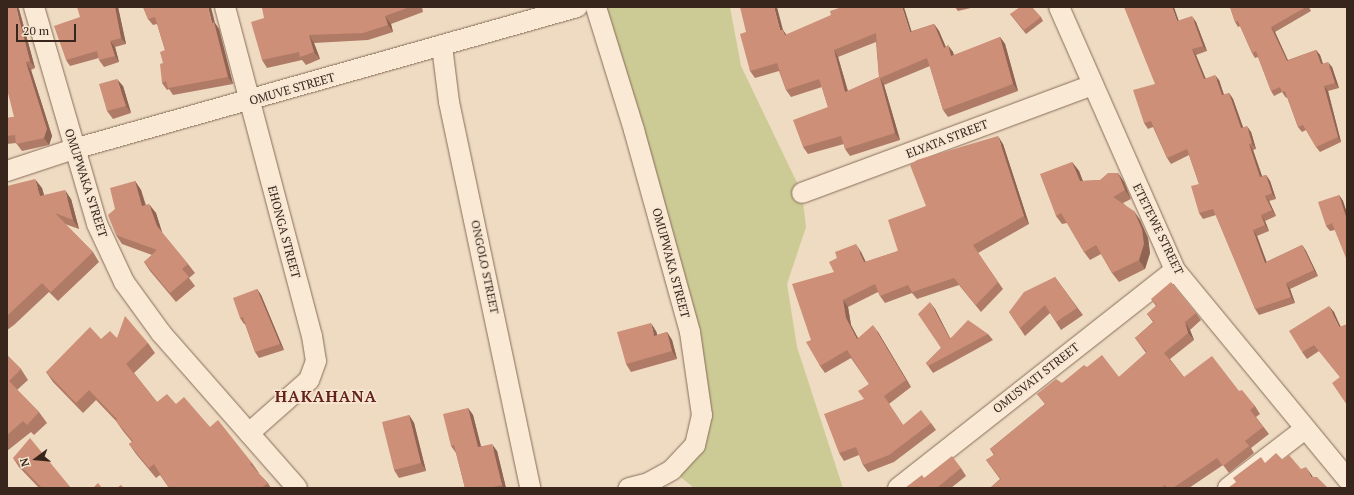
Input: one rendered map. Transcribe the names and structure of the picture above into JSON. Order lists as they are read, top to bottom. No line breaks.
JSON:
{"streets":{"street":["OMUVE STREET","ELYATA STREET","OMUPWAKA STREET","ETETEWE STREET","EHONGA STREET","ONGOLO STREET","OMUSVATI STREET"]},"crossings":[["OMUVE STREET","OMUPWAKA STREET"],["OMUVE STREET","EHONGA STREET"],["OMUVE STREET","ONGOLO STREET"],["ELYATA STREET","ETETEWE STREET"],["OMUPWAKA STREET","EHONGA STREET"],["ETETEWE STREET","OMUSVATI STREET"]],"districts":["HAKAHANA"],"scale_bar":"20 m","north":"left"}
